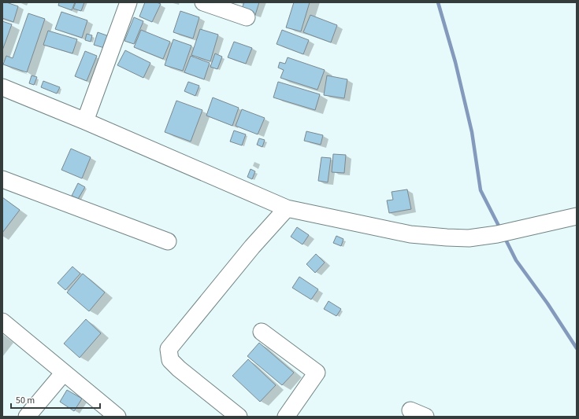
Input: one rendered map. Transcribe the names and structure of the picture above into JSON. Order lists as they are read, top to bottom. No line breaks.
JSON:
{"scale_bar":"50 m"}
